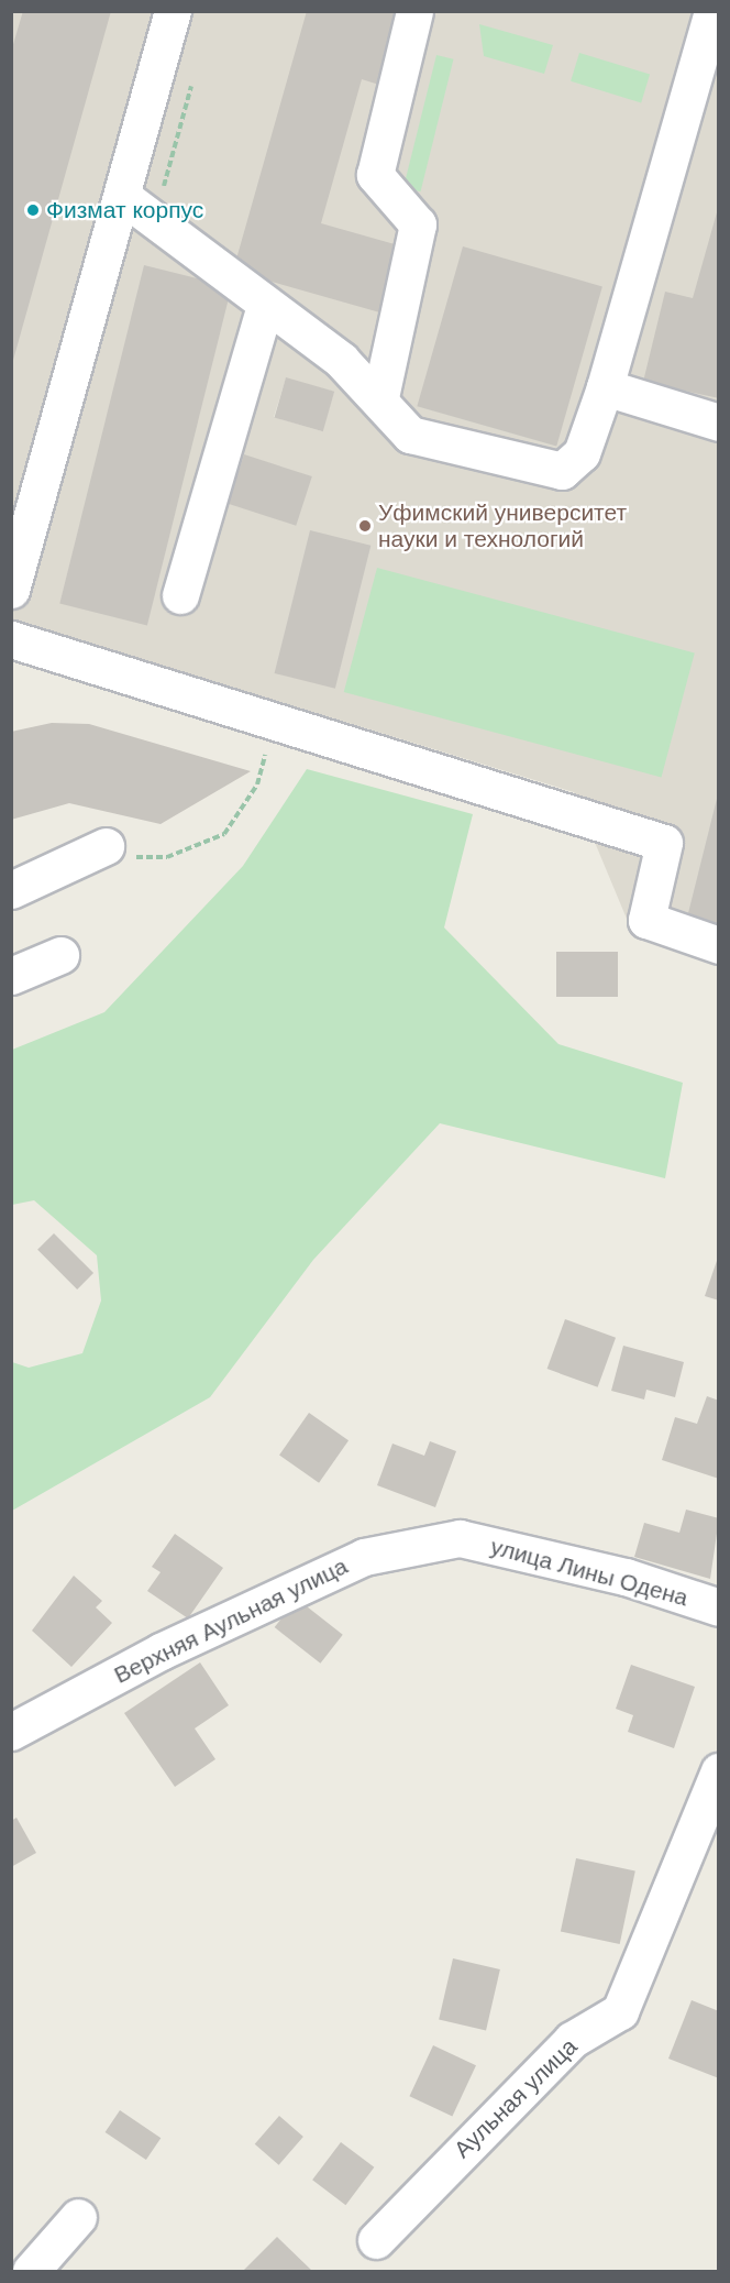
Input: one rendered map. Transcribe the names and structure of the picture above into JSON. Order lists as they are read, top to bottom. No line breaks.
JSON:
{"streets":{"street":["улица Лины Одена","Верхняя Аульная улица","Аульная улица"]},"crossings":[["улица Лины Одена","Верхняя Аульная улица"]],"places":["Физмат корпус","Уфимский университет науки и технологий"]}
